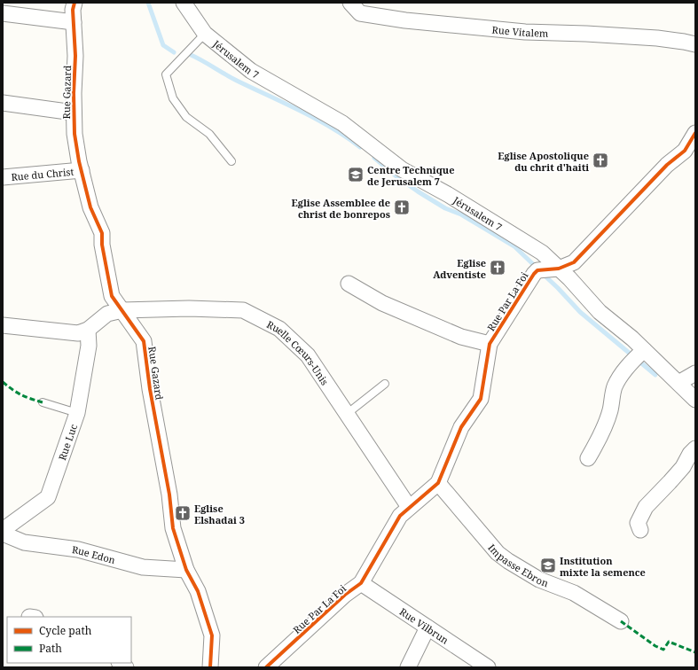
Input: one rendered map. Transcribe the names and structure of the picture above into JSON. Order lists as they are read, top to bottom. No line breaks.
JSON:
{"streets":{"street":["Rue Vitalem","Jérusalem 7","Rue Gazard","Rue du Christ","Rue Par La Foi","Ruelle Cœurs-Unis","Rue Luc","Rue Edon","Impasse Ebron","Rue Vilbrun"]},"crossings":[["Jérusalem 7","Rue Par La Foi"],["Rue Gazard","Rue du Christ"],["Rue Gazard","Ruelle Cœurs-Unis"],["Rue Gazard","Rue Edon"],["Rue Par La Foi","Ruelle Cœurs-Unis"],["Rue Par La Foi","Impasse Ebron"],["Rue Par La Foi","Rue Vilbrun"],["Ruelle Cœurs-Unis","Rue Luc"]],"places":{"church":["Eglise Apostolique du chrit d'haiti","Eglise Assemblee de christ de bonrepos","Eglise Adventiste","Eglise Elshadai 3"],"school or university":["Centre Technique de Jerusalem 7","Institution mixte la semence"]},"legend":["Cycle path","Path"]}
